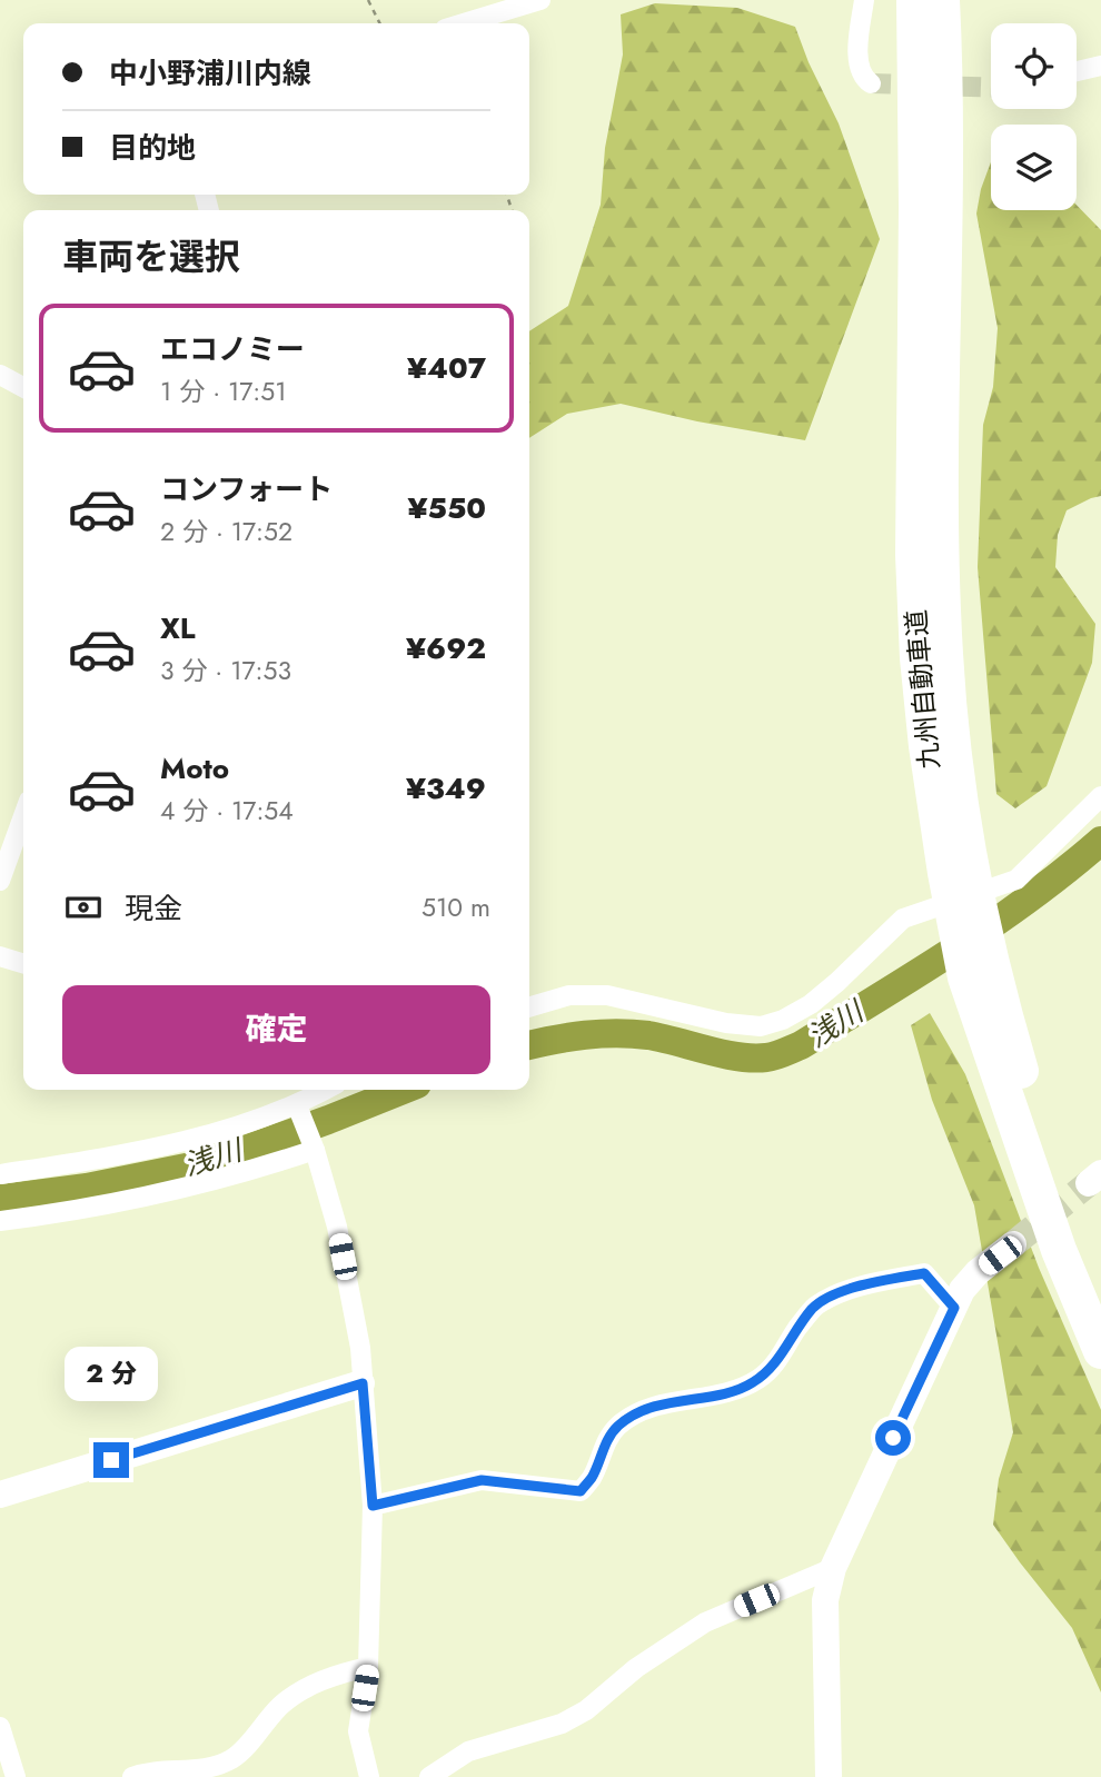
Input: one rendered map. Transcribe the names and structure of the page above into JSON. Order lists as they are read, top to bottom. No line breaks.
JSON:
{"streets":{"highway":["九州自動車道"]},"water":["浅川"],"page":{"banner":["中小野浦川内線","目的地"],"heading":"車両を選択","list":[{"name":"エコノミー","note":"1 分 · 17:51","value":"¥407"},{"name":"コンフォート","note":"2 分 · 17:52","value":"¥550"},{"name":"XL","note":"3 分 · 17:53","value":"¥692"},{"name":"Moto","note":"4 分 · 17:54","value":"¥349"}],"pay":["現金","510 m"],"buttons":"確定","bubble":"2 分"}}
